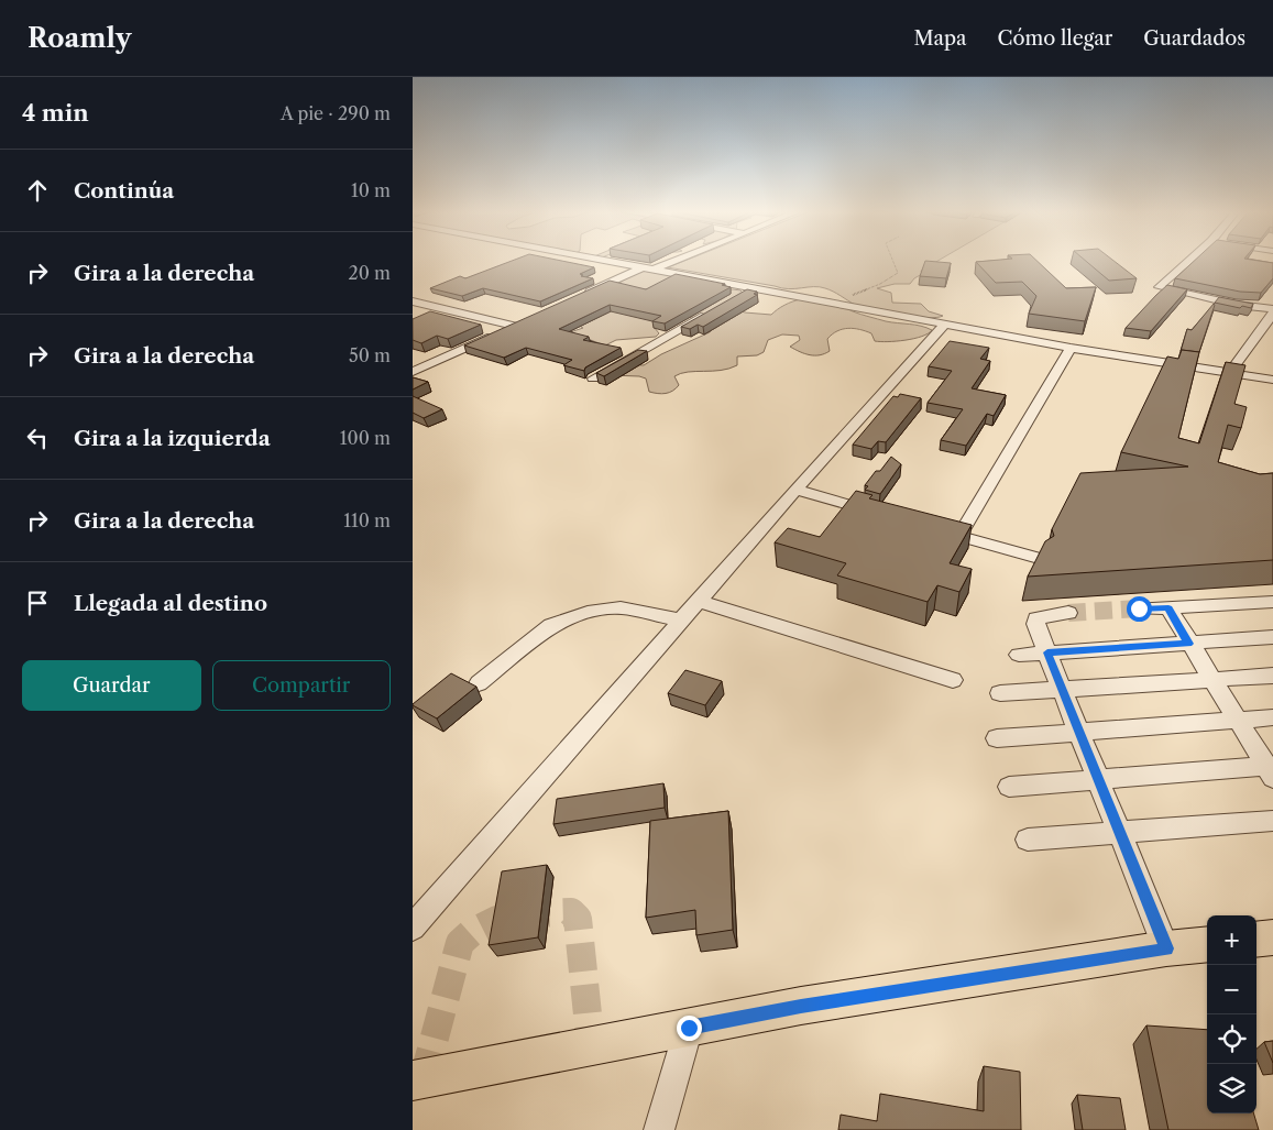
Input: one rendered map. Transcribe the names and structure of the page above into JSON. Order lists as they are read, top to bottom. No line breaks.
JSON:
{"page":{"header":"Roamly","nav":["Mapa","Cómo llegar","Guardados"],"heading":["4 min","A pie · 290 m"],"list":[["Continúa","10 m"],["Gira a la derecha","20 m"],["Gira a la derecha","50 m"],["Gira a la izquierda","100 m"],["Gira a la derecha","110 m"],"Llegada al destino"],"buttons":["Guardar","Compartir"],"map_buttons":["+","−"]}}
